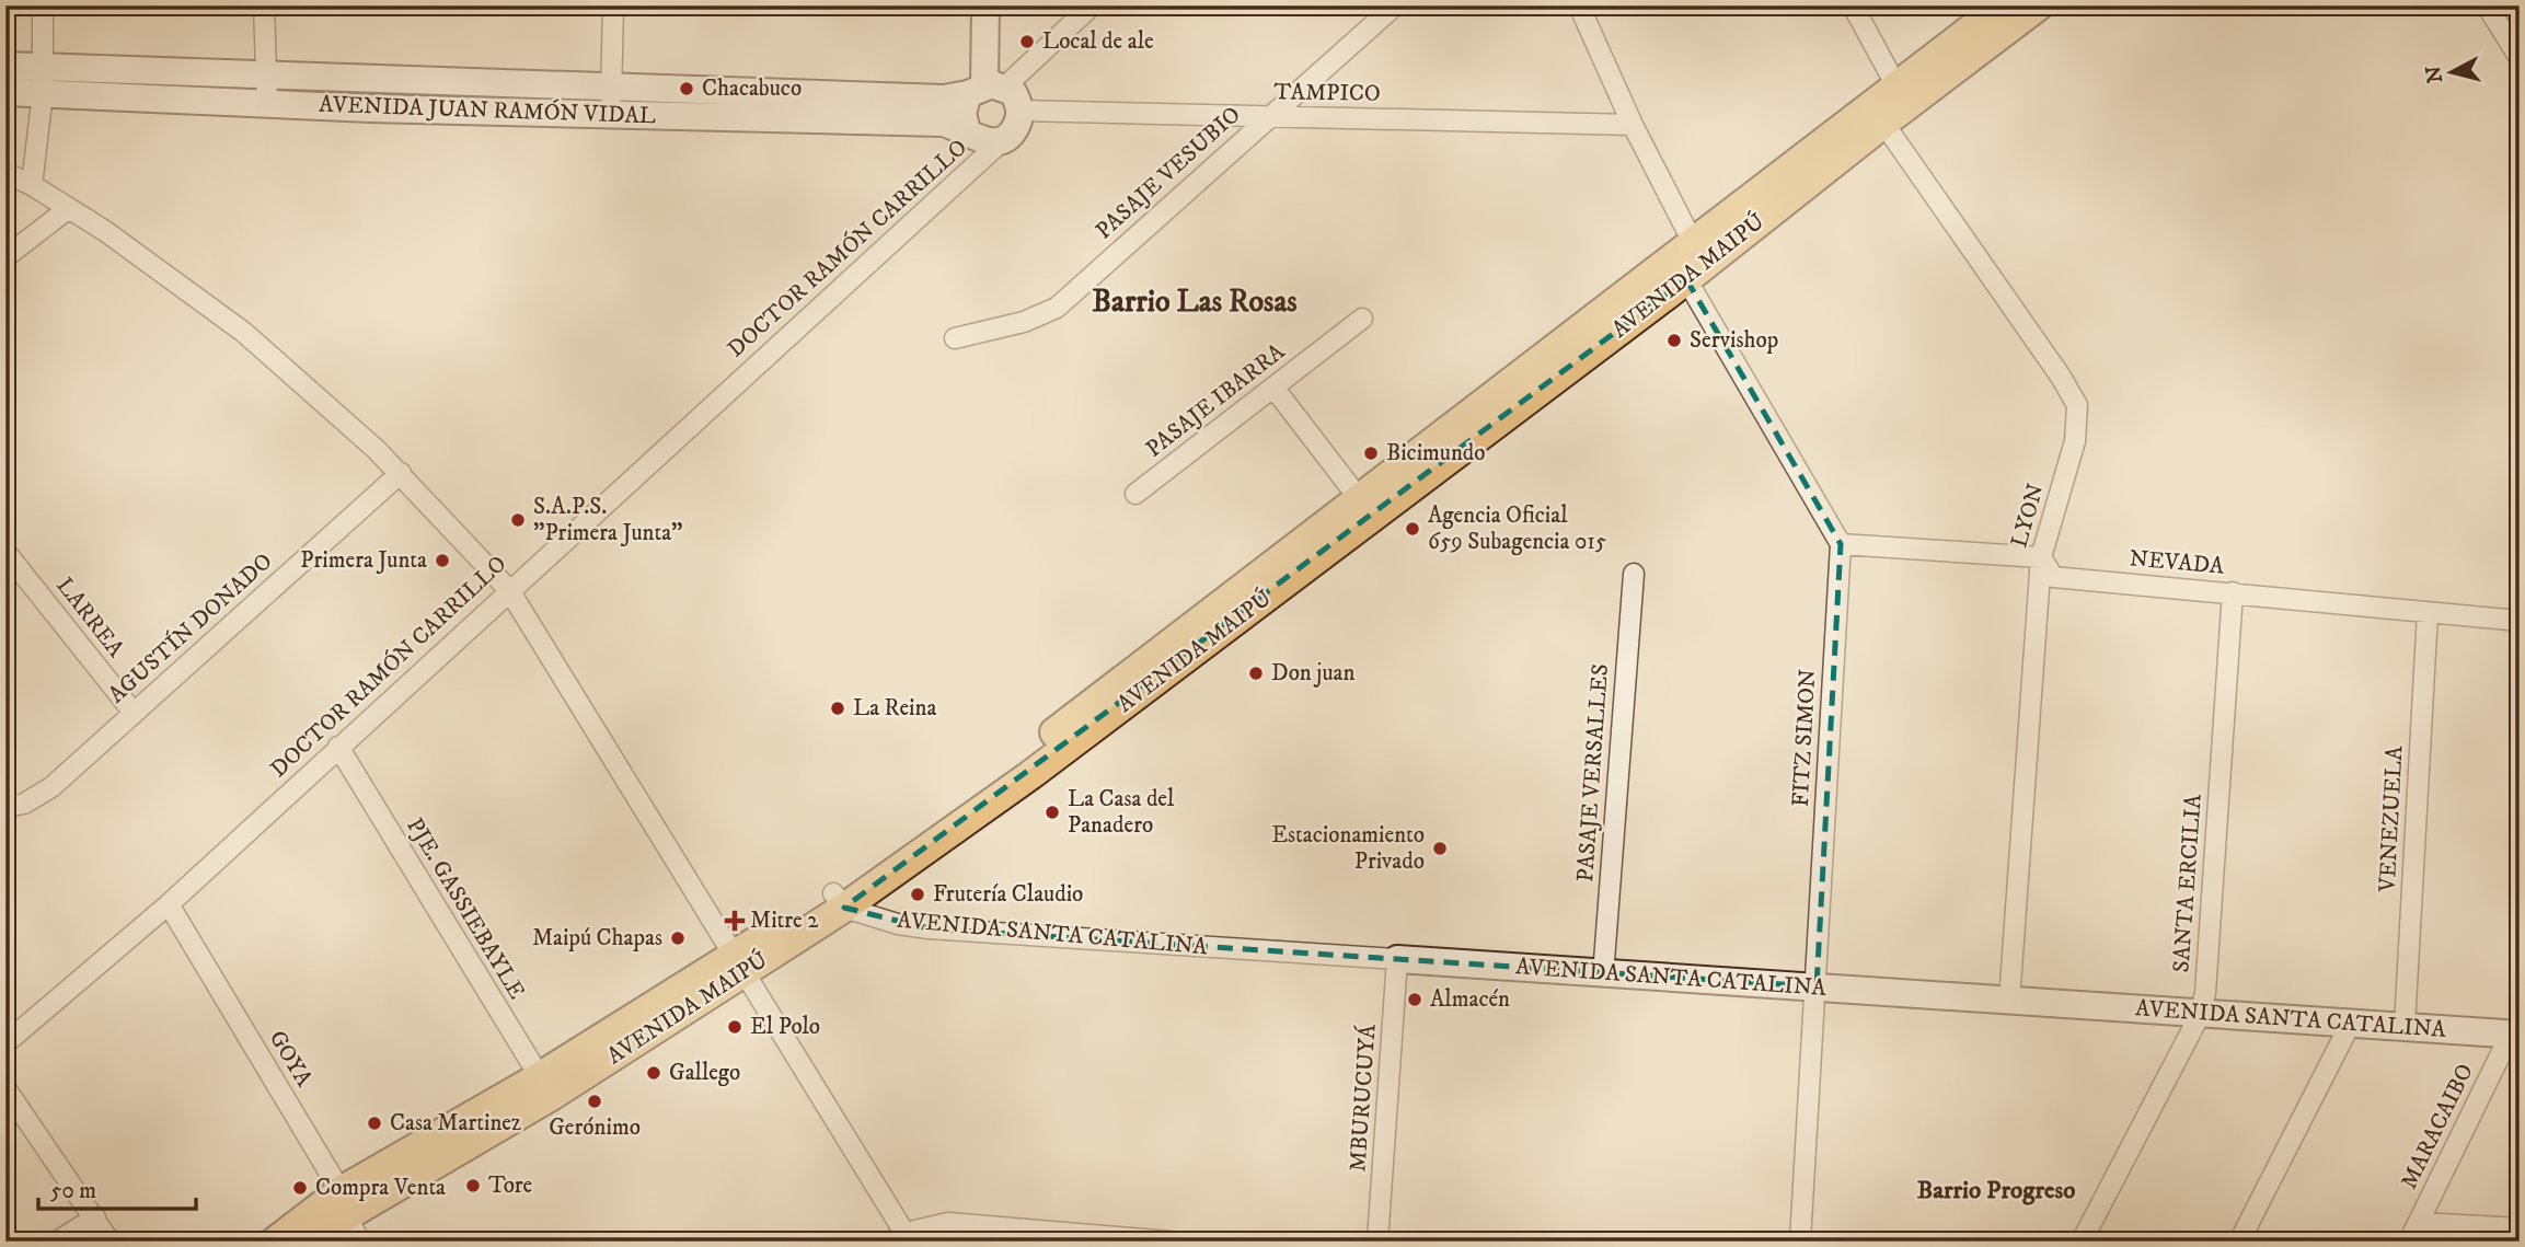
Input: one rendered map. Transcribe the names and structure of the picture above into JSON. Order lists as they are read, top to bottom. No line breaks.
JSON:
{"streets":{"main road":["AVENIDA JUAN RAMÓN VIDAL","AVENIDA MAIPÚ","AVENIDA SANTA CATALINA"],"street":["TAMPICO","PASAJE VESUBIO","DOCTOR RAMÓN CARRILLO","PASAJE IBARRA","LYON","NEVADA","LARREA","AGUSTÍN DONADO","FITZ SIMON","PASAJE VERSALLES","VENEZUELA","SANTA ERCILIA","PJE. GASSIEBAYLE","GOYA","MBURUCUYÁ","MARACAIBO"]},"crossings":[["TAMPICO","AVENIDA JUAN RAMÓN VIDAL"],["TAMPICO","PASAJE VESUBIO"],["TAMPICO","DOCTOR RAMÓN CARRILLO"],["AVENIDA JUAN RAMÓN VIDAL","DOCTOR RAMÓN CARRILLO"],["DOCTOR RAMÓN CARRILLO","PJE. GASSIEBAYLE"],["DOCTOR RAMÓN CARRILLO","GOYA"],["AVENIDA MAIPÚ","LYON"],["AVENIDA MAIPÚ","PJE. GASSIEBAYLE"],["AVENIDA MAIPÚ","AVENIDA SANTA CATALINA"],["AVENIDA MAIPÚ","GOYA"],["LYON","NEVADA"],["LYON","AVENIDA SANTA CATALINA"],["NEVADA","VENEZUELA"],["NEVADA","SANTA ERCILIA"],["LARREA","AGUSTÍN DONADO"],["FITZ SIMON","AVENIDA SANTA CATALINA"],["PASAJE VERSALLES","AVENIDA SANTA CATALINA"],["VENEZUELA","AVENIDA SANTA CATALINA"],["SANTA ERCILIA","AVENIDA SANTA CATALINA"],["AVENIDA SANTA CATALINA","MBURUCUYÁ"],["AVENIDA SANTA CATALINA","MARACAIBO"]],"districts":["Barrio Las Rosas","Barrio Progreso"],"places":{"other":["Local de ale","Chacabuco","Servishop","Bicimundo","S.A.P.S. \"Primera Junta\"","Agencia Oficial 659 Subagencia 015","Primera Junta","Don juan","La Reina","La Casa del Panadero","Estacionamiento Privado","Frutería Claudio","Maipú Chapas","Almacén","El Polo","Gallego","Gerónimo","Casa Martinez","Tore","Compra Venta"],"health":["Mitre 2"]},"scale_bar":"50 m","north":"left"}
